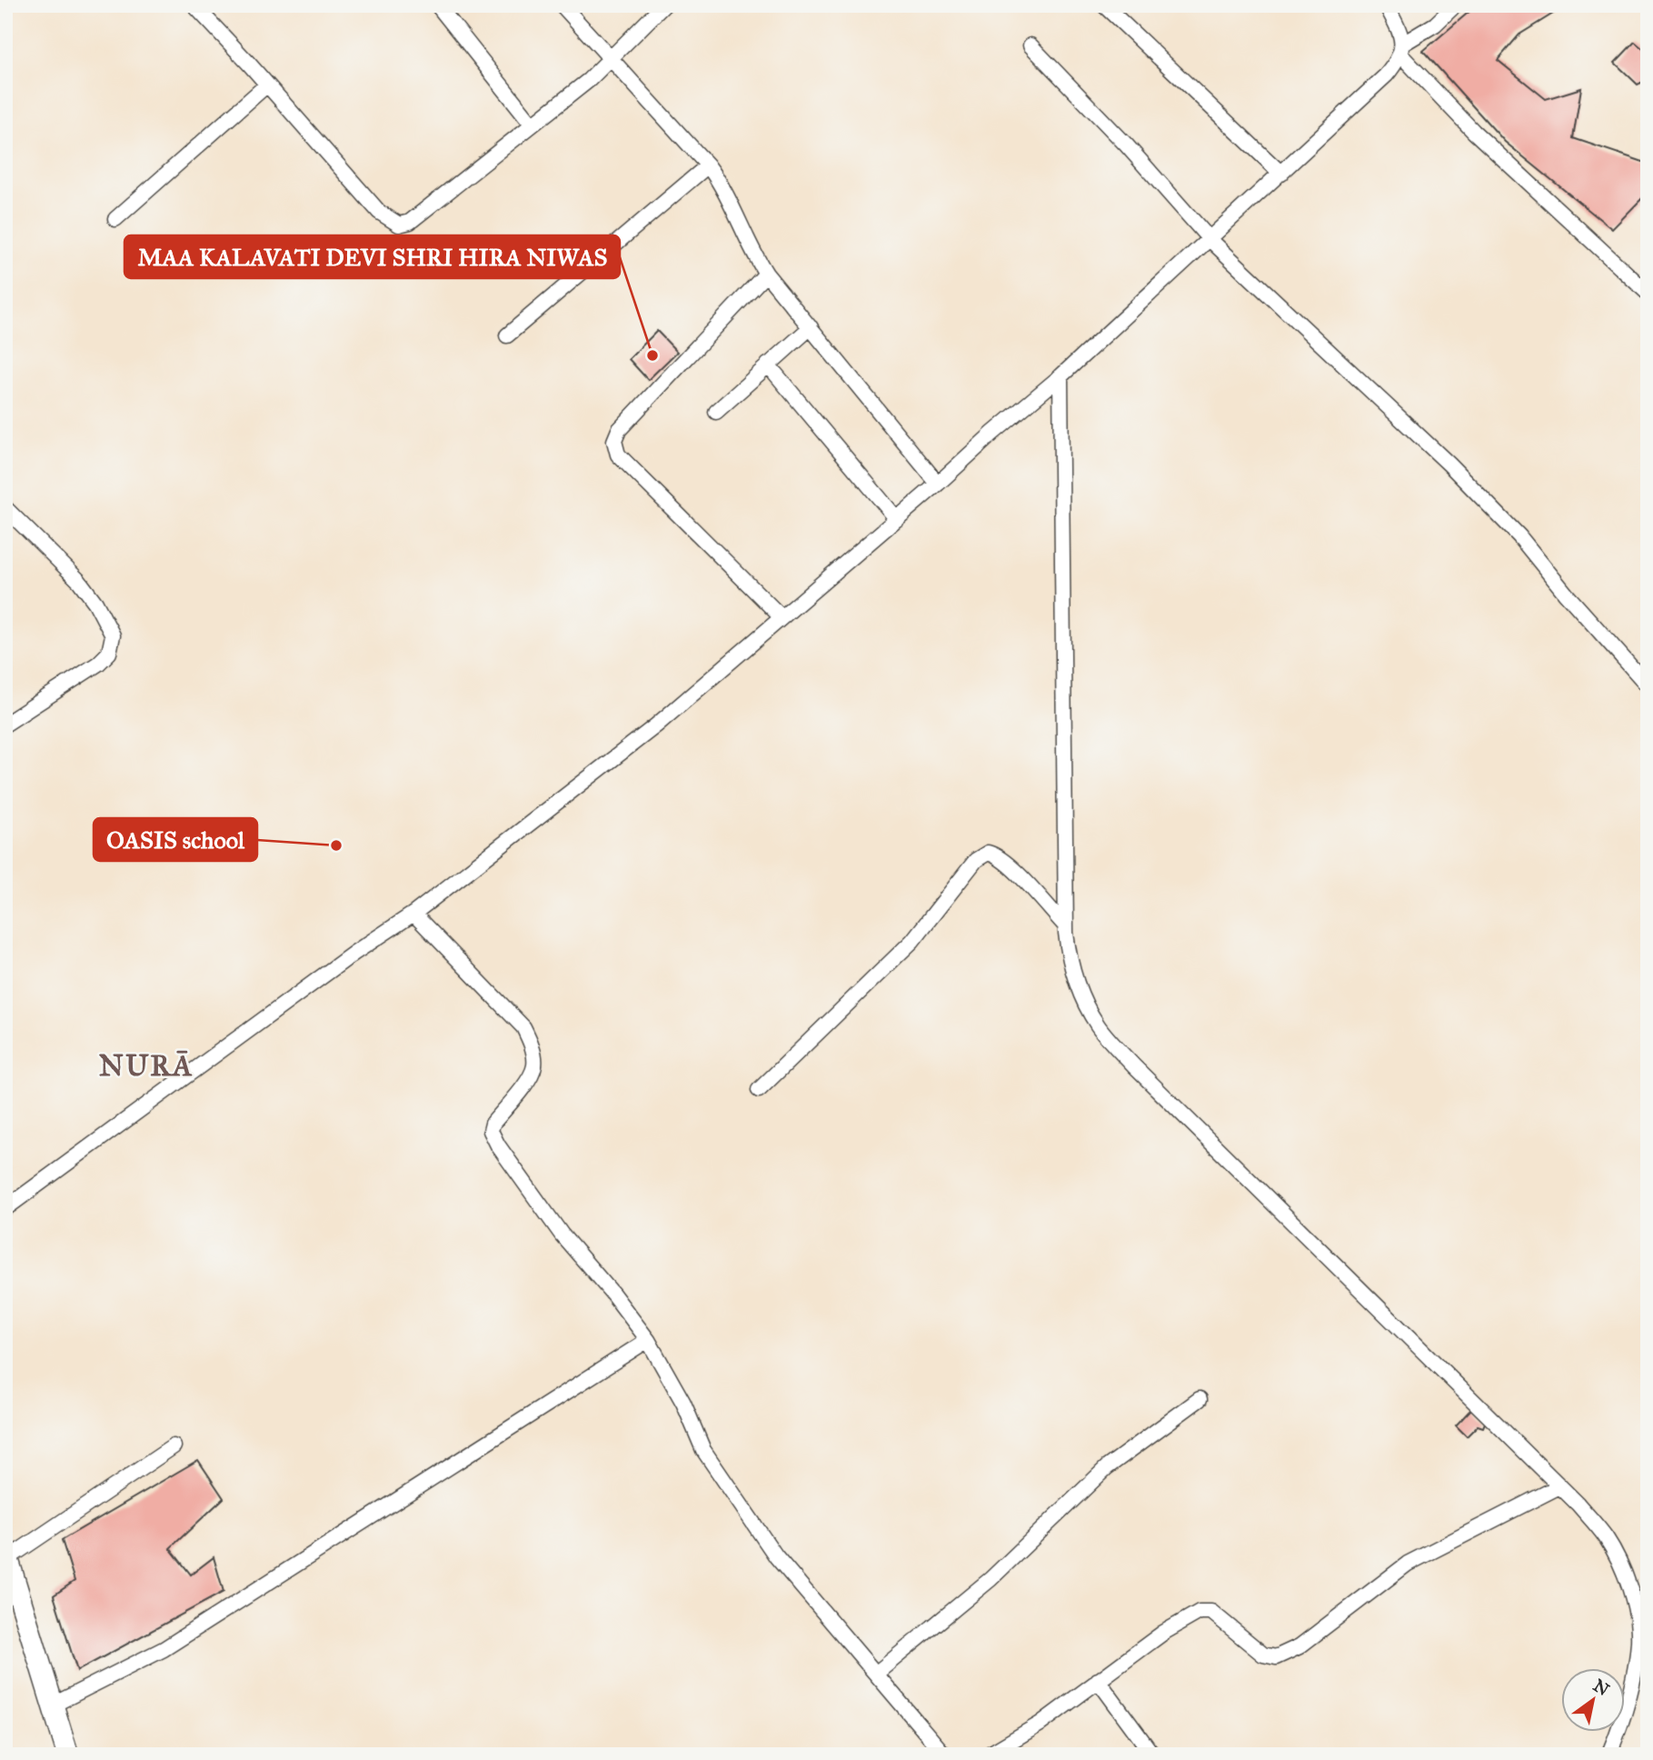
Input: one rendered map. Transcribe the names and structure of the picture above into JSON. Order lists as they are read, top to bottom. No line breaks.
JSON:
{"districts":["NURĀ"],"places":["MAA KALAVATI DEVI SHRI HIRA NIWAS","OASIS school"],"north":"top right"}
